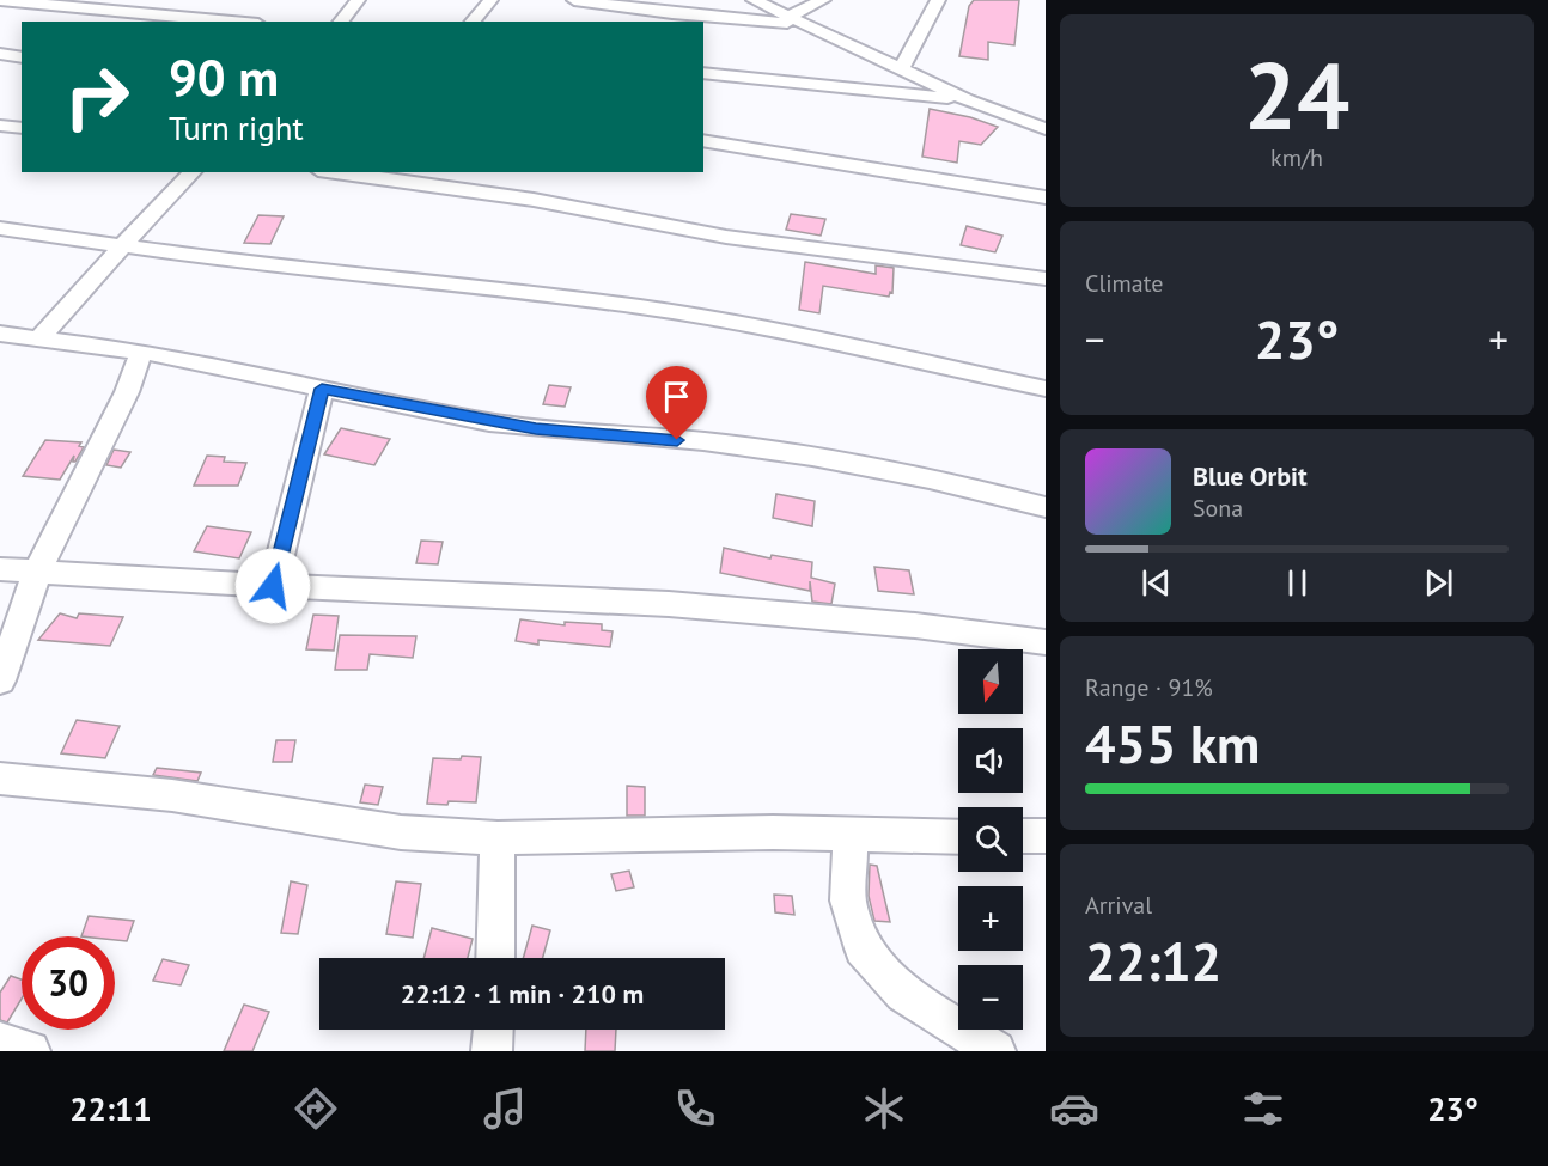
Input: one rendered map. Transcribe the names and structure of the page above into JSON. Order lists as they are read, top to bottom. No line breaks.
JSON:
{"north":"bottom","page":{"tile":[["24","km/h"],"Climate",["Range · 91%","455 km"],["Arrival","22:12"]],"turn":["90 m","Turn right"],"heat":["−","23°","+"],"song":["Blue Orbit","Sona"],"map_buttons":["+","−"],"limit":"30","trip":"22:12 · 1 min · 210 m","tabs":["22:11","23°"]}}
